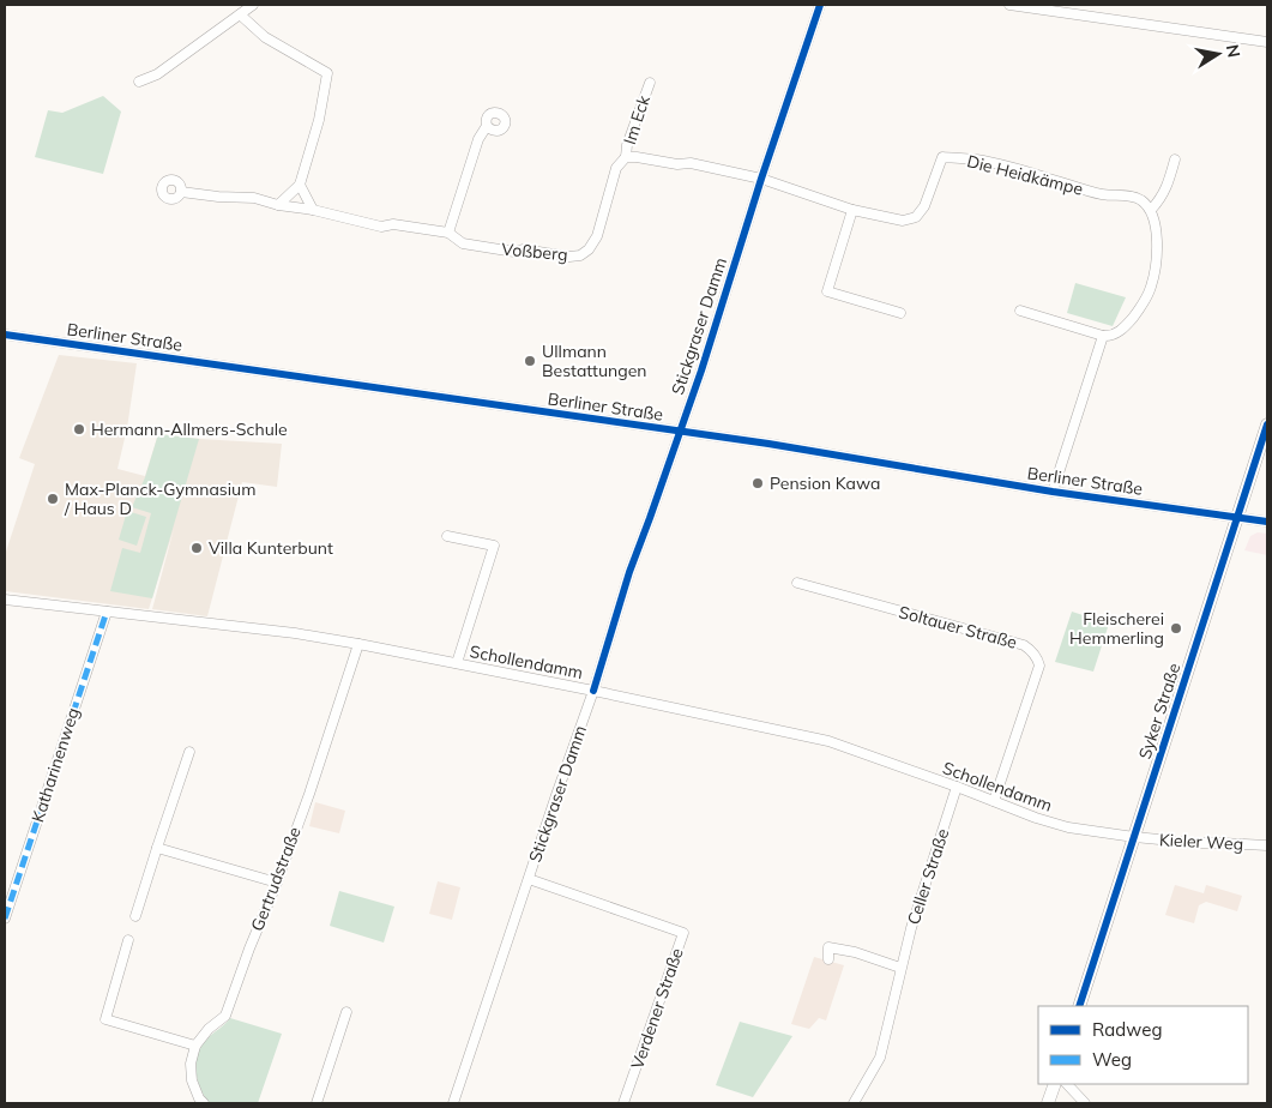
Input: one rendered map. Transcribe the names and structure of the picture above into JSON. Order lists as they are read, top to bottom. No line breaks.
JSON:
{"streets":{"main road":["Syker Straße"],"street":["Im Eck","Die Heidkämpe","Voßberg","Stickgraser Damm","Berliner Straße","Soltauer Straße","Schollendamm","Katharinenweg","Kieler Weg","Celler Straße","Gertrudstraße","Verdener Straße"]},"crossings":[["Im Eck","Voßberg"],["Die Heidkämpe","Stickgraser Damm"],["Stickgraser Damm","Berliner Straße"],["Stickgraser Damm","Schollendamm"],["Stickgraser Damm","Verdener Straße"],["Berliner Straße","Syker Straße"],["Soltauer Straße","Schollendamm"],["Schollendamm","Syker Straße"],["Schollendamm","Katharinenweg"],["Schollendamm","Kieler Weg"],["Schollendamm","Celler Straße"],["Schollendamm","Gertrudstraße"],["Syker Straße","Kieler Weg"]],"places":["Ullmann Bestattungen","Hermann-Allmers-Schule","Pension Kawa","Max-Planck-Gymnasium / Haus D","Villa Kunterbunt","Fleischerei Hemmerling"],"legend":["Radweg","Weg"],"north":"right"}
